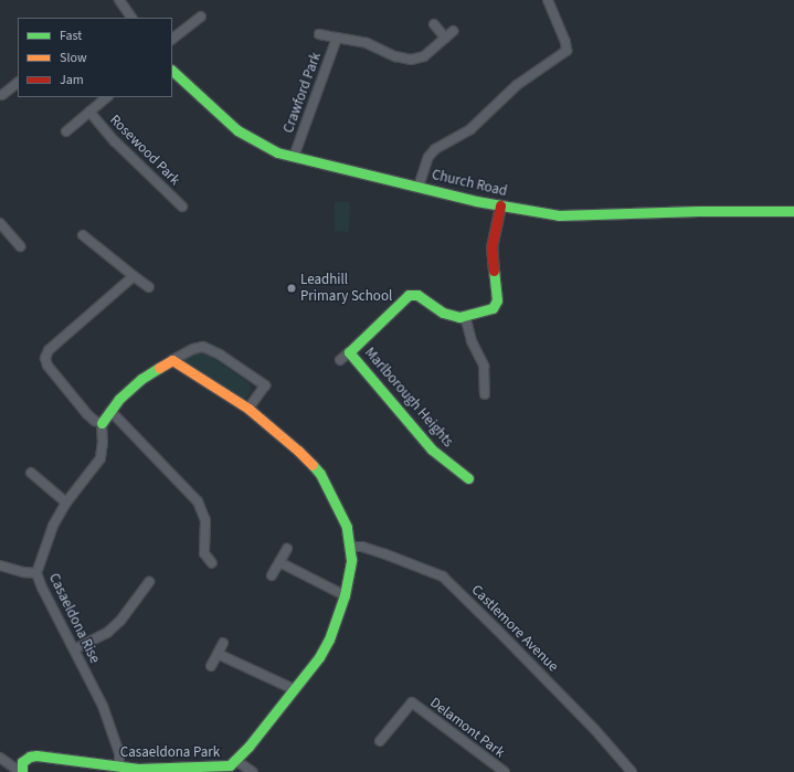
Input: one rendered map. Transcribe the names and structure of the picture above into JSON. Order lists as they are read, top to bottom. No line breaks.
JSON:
{"streets":{"street":["Crawford Park","Rosewood Park","Church Road","Marlborough Heights","Casaeldona Rise","Castlemore Avenue","Delamont Park","Casaeldona Park"]},"crossings":[["Crawford Park","Church Road"],["Church Road","Marlborough Heights"],["Casaeldona Rise","Casaeldona Park"],["Castlemore Avenue","Casaeldona Park"]],"places":["Leadhill Primary School"],"legend":["Fast","Slow","Jam"]}
